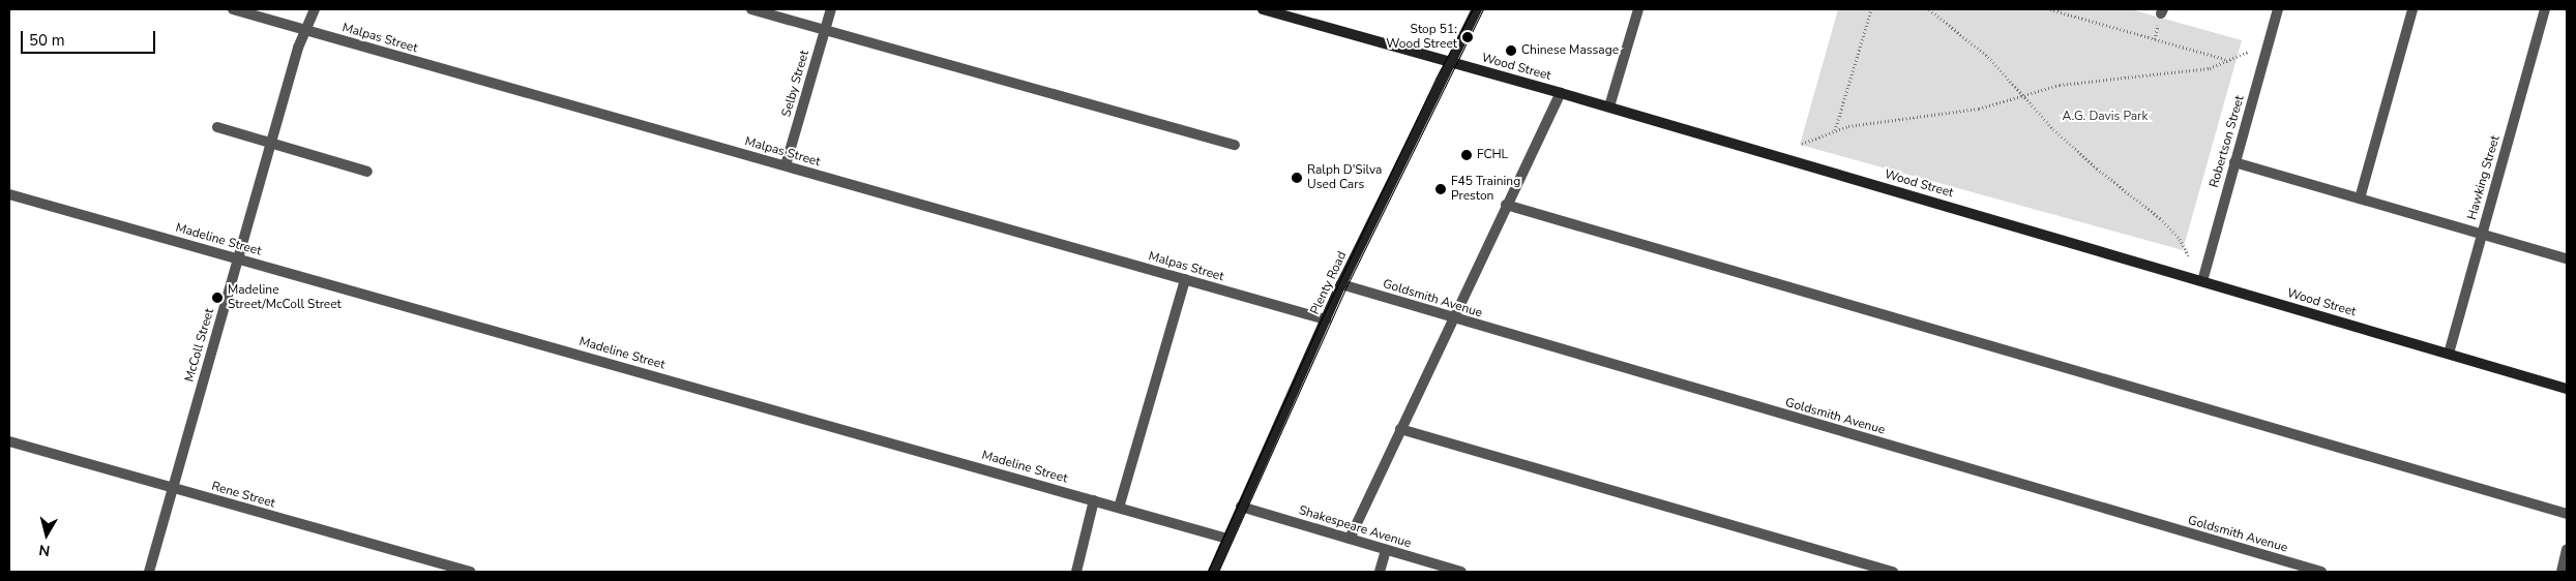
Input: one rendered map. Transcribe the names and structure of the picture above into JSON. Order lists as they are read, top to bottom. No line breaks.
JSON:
{"streets":{"street":["Malpas Street","Wood Street","Selby Street","Robertson Street","Hawking Street","Madeline Street","Plenty Road","Goldsmith Avenue","McColl Street","Rene Street","Shakespeare Avenue"]},"crossings":[["Malpas Street","Selby Street"],["Malpas Street","Plenty Road"],["Malpas Street","McColl Street"],["Wood Street","Robertson Street"],["Wood Street","Hawking Street"],["Wood Street","Plenty Road"],["Madeline Street","Plenty Road"],["Madeline Street","McColl Street"],["Plenty Road","Goldsmith Avenue"],["Plenty Road","Shakespeare Avenue"],["McColl Street","Rene Street"]],"parks":["A.G. Davis Park"],"places":["Stop 51: Wood Street","Chinese Massage","FCHL","Ralph D'Silva Used Cars","F45 Training Preston","Madeline Street/McColl Street"],"scale_bar":"50 m","north":"bottom"}
